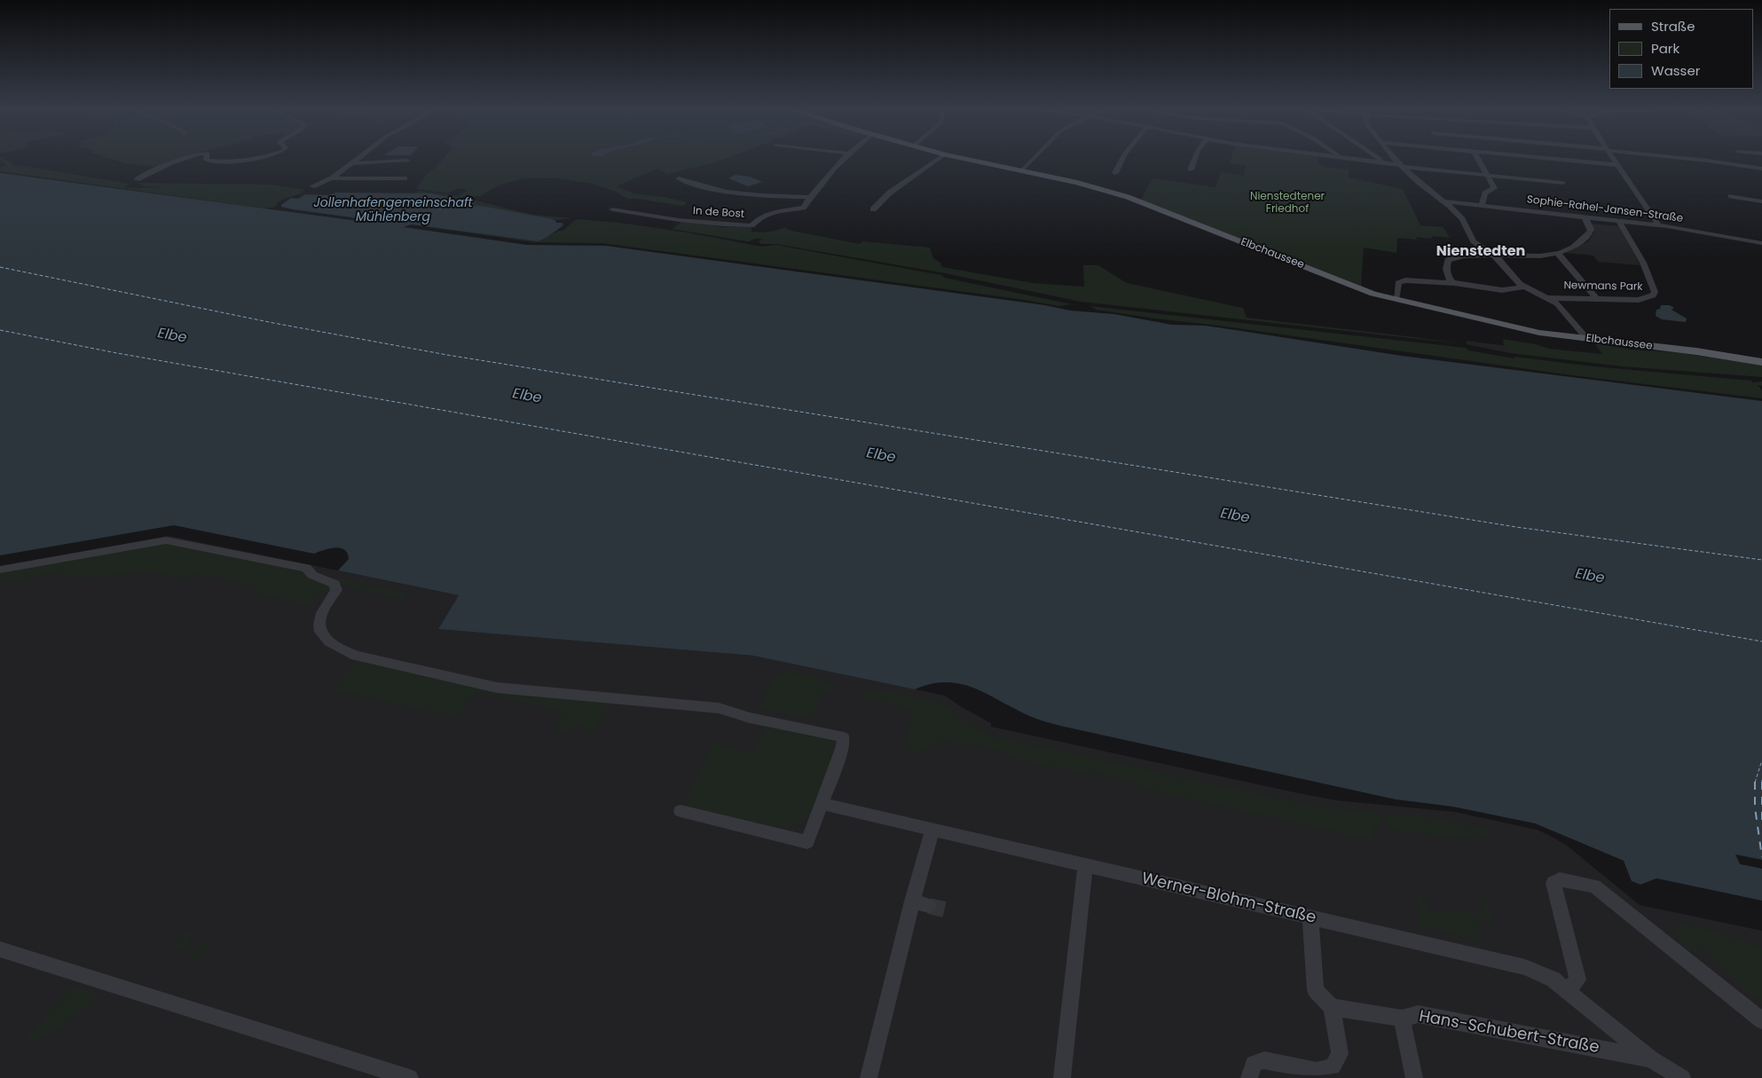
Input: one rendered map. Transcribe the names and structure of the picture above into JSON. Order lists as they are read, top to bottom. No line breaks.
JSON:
{"streets":{"main road":["Elbchaussee"],"street":["Sophie-Rahel-Jansen-Straße","In de Bost","Newmans Park","Werner-Blohm-Straße","Hans-Schubert-Straße"]},"crossings":[["Sophie-Rahel-Jansen-Straße","Newmans Park"],["Werner-Blohm-Straße","Hans-Schubert-Straße"]],"districts":["Nienstedten"],"water":["Jollenhafengemeinschaft Mühlenberg","Elbe"],"parks":["Nienstedtener Friedhof"],"legend":["Straße","Park","Wasser"]}
